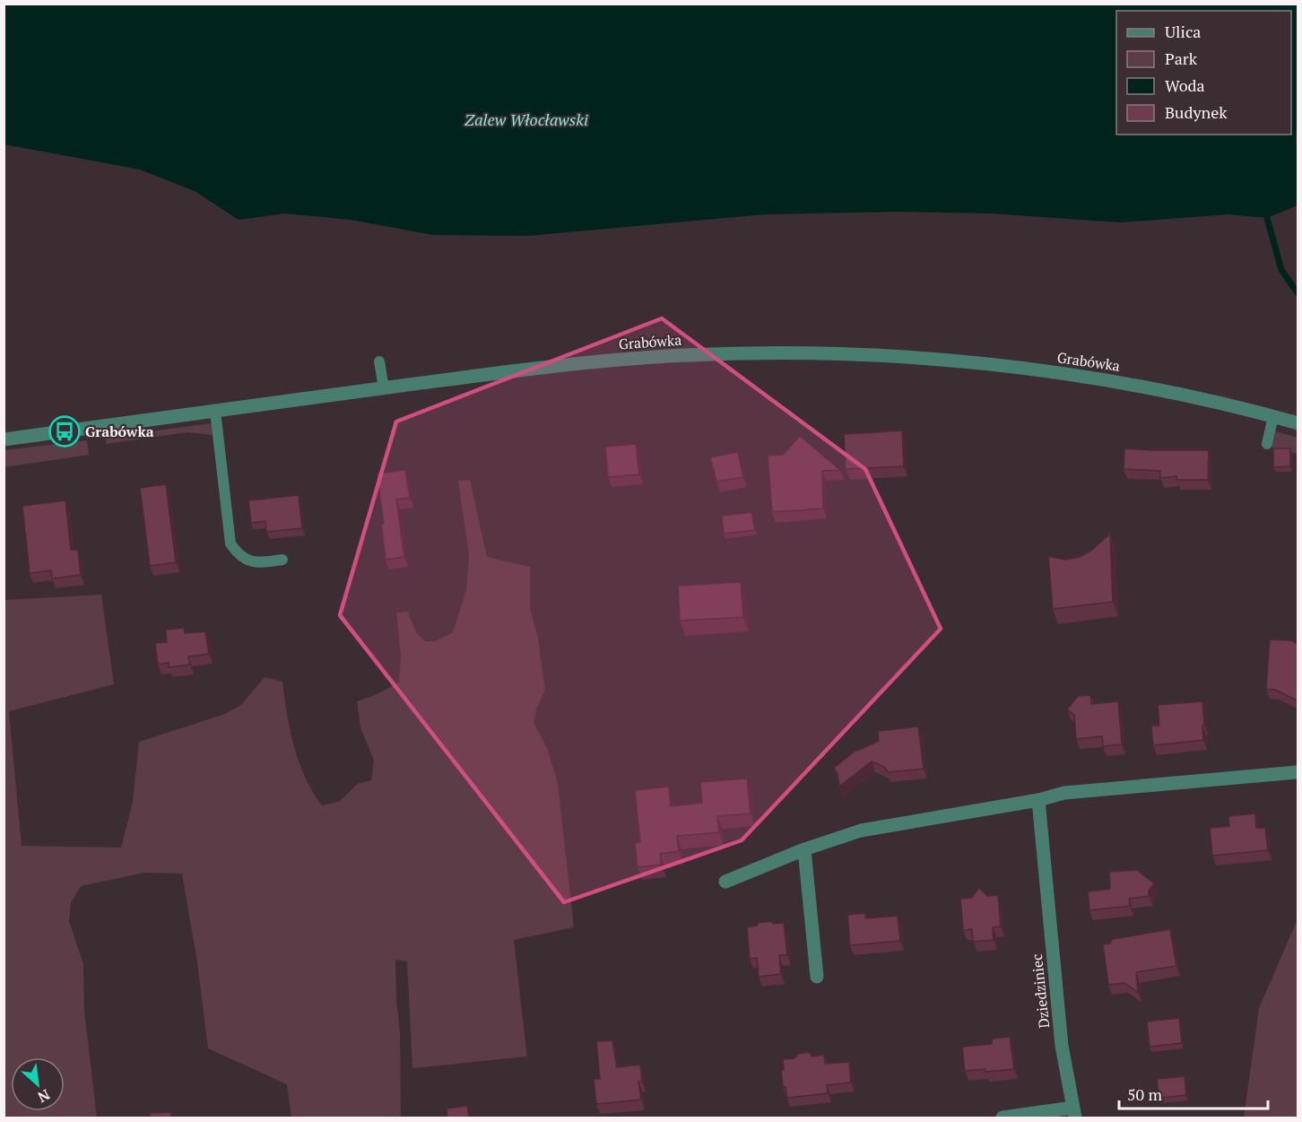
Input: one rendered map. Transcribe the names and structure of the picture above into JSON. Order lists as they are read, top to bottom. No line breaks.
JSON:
{"streets":{"street":["Grabówka","Dziedziniec"]},"water":["Zalew Włocławski"],"places":{"bus stop":["Grabówka"]},"legend":["Ulica","Park","Woda","Budynek"],"scale_bar":"50 m","north":"bottom right"}
